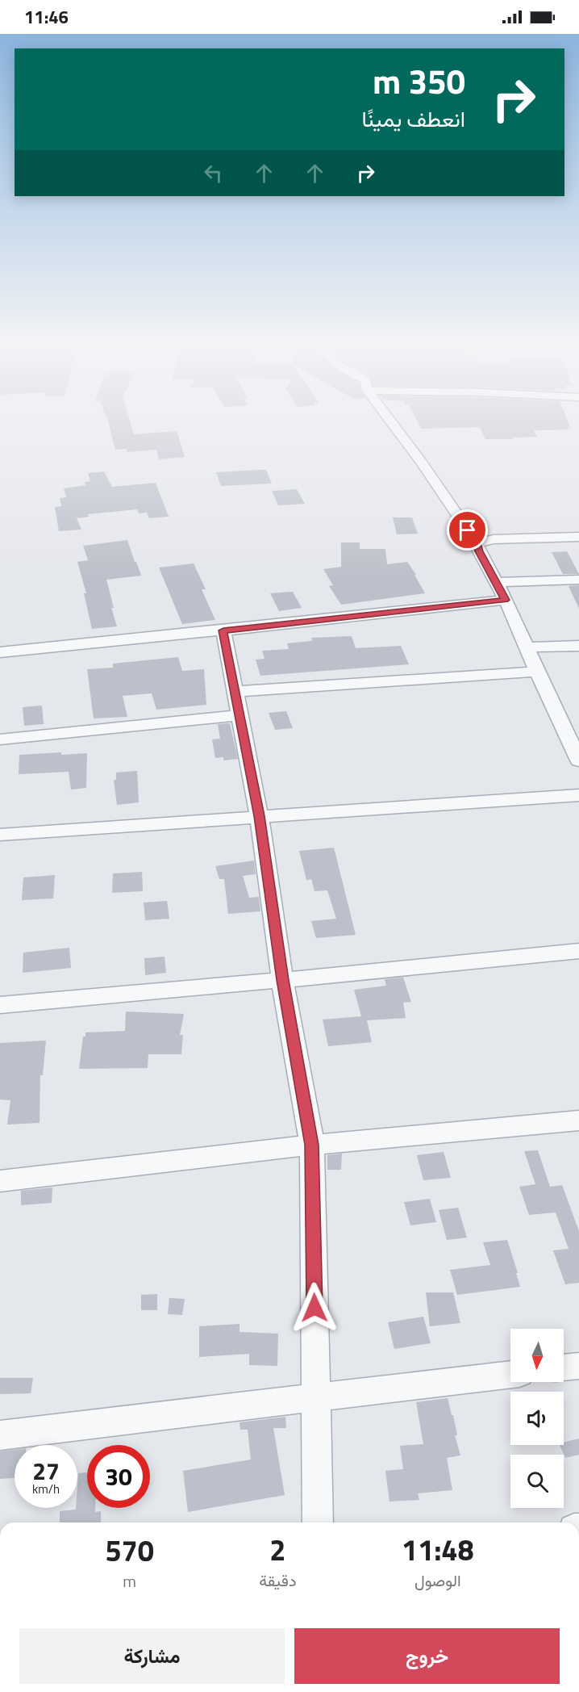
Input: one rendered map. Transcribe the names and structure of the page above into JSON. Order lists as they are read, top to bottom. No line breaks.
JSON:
{"north":"bottom","page":{"status":"11:46","turn":["350 m","انعطف يمينًا"],"speed":"27 km/h","limit":"30","eta":["11:48","الوصول","2","دقيقة","570","m"],"buttons":["خروج","مشاركة"]}}
